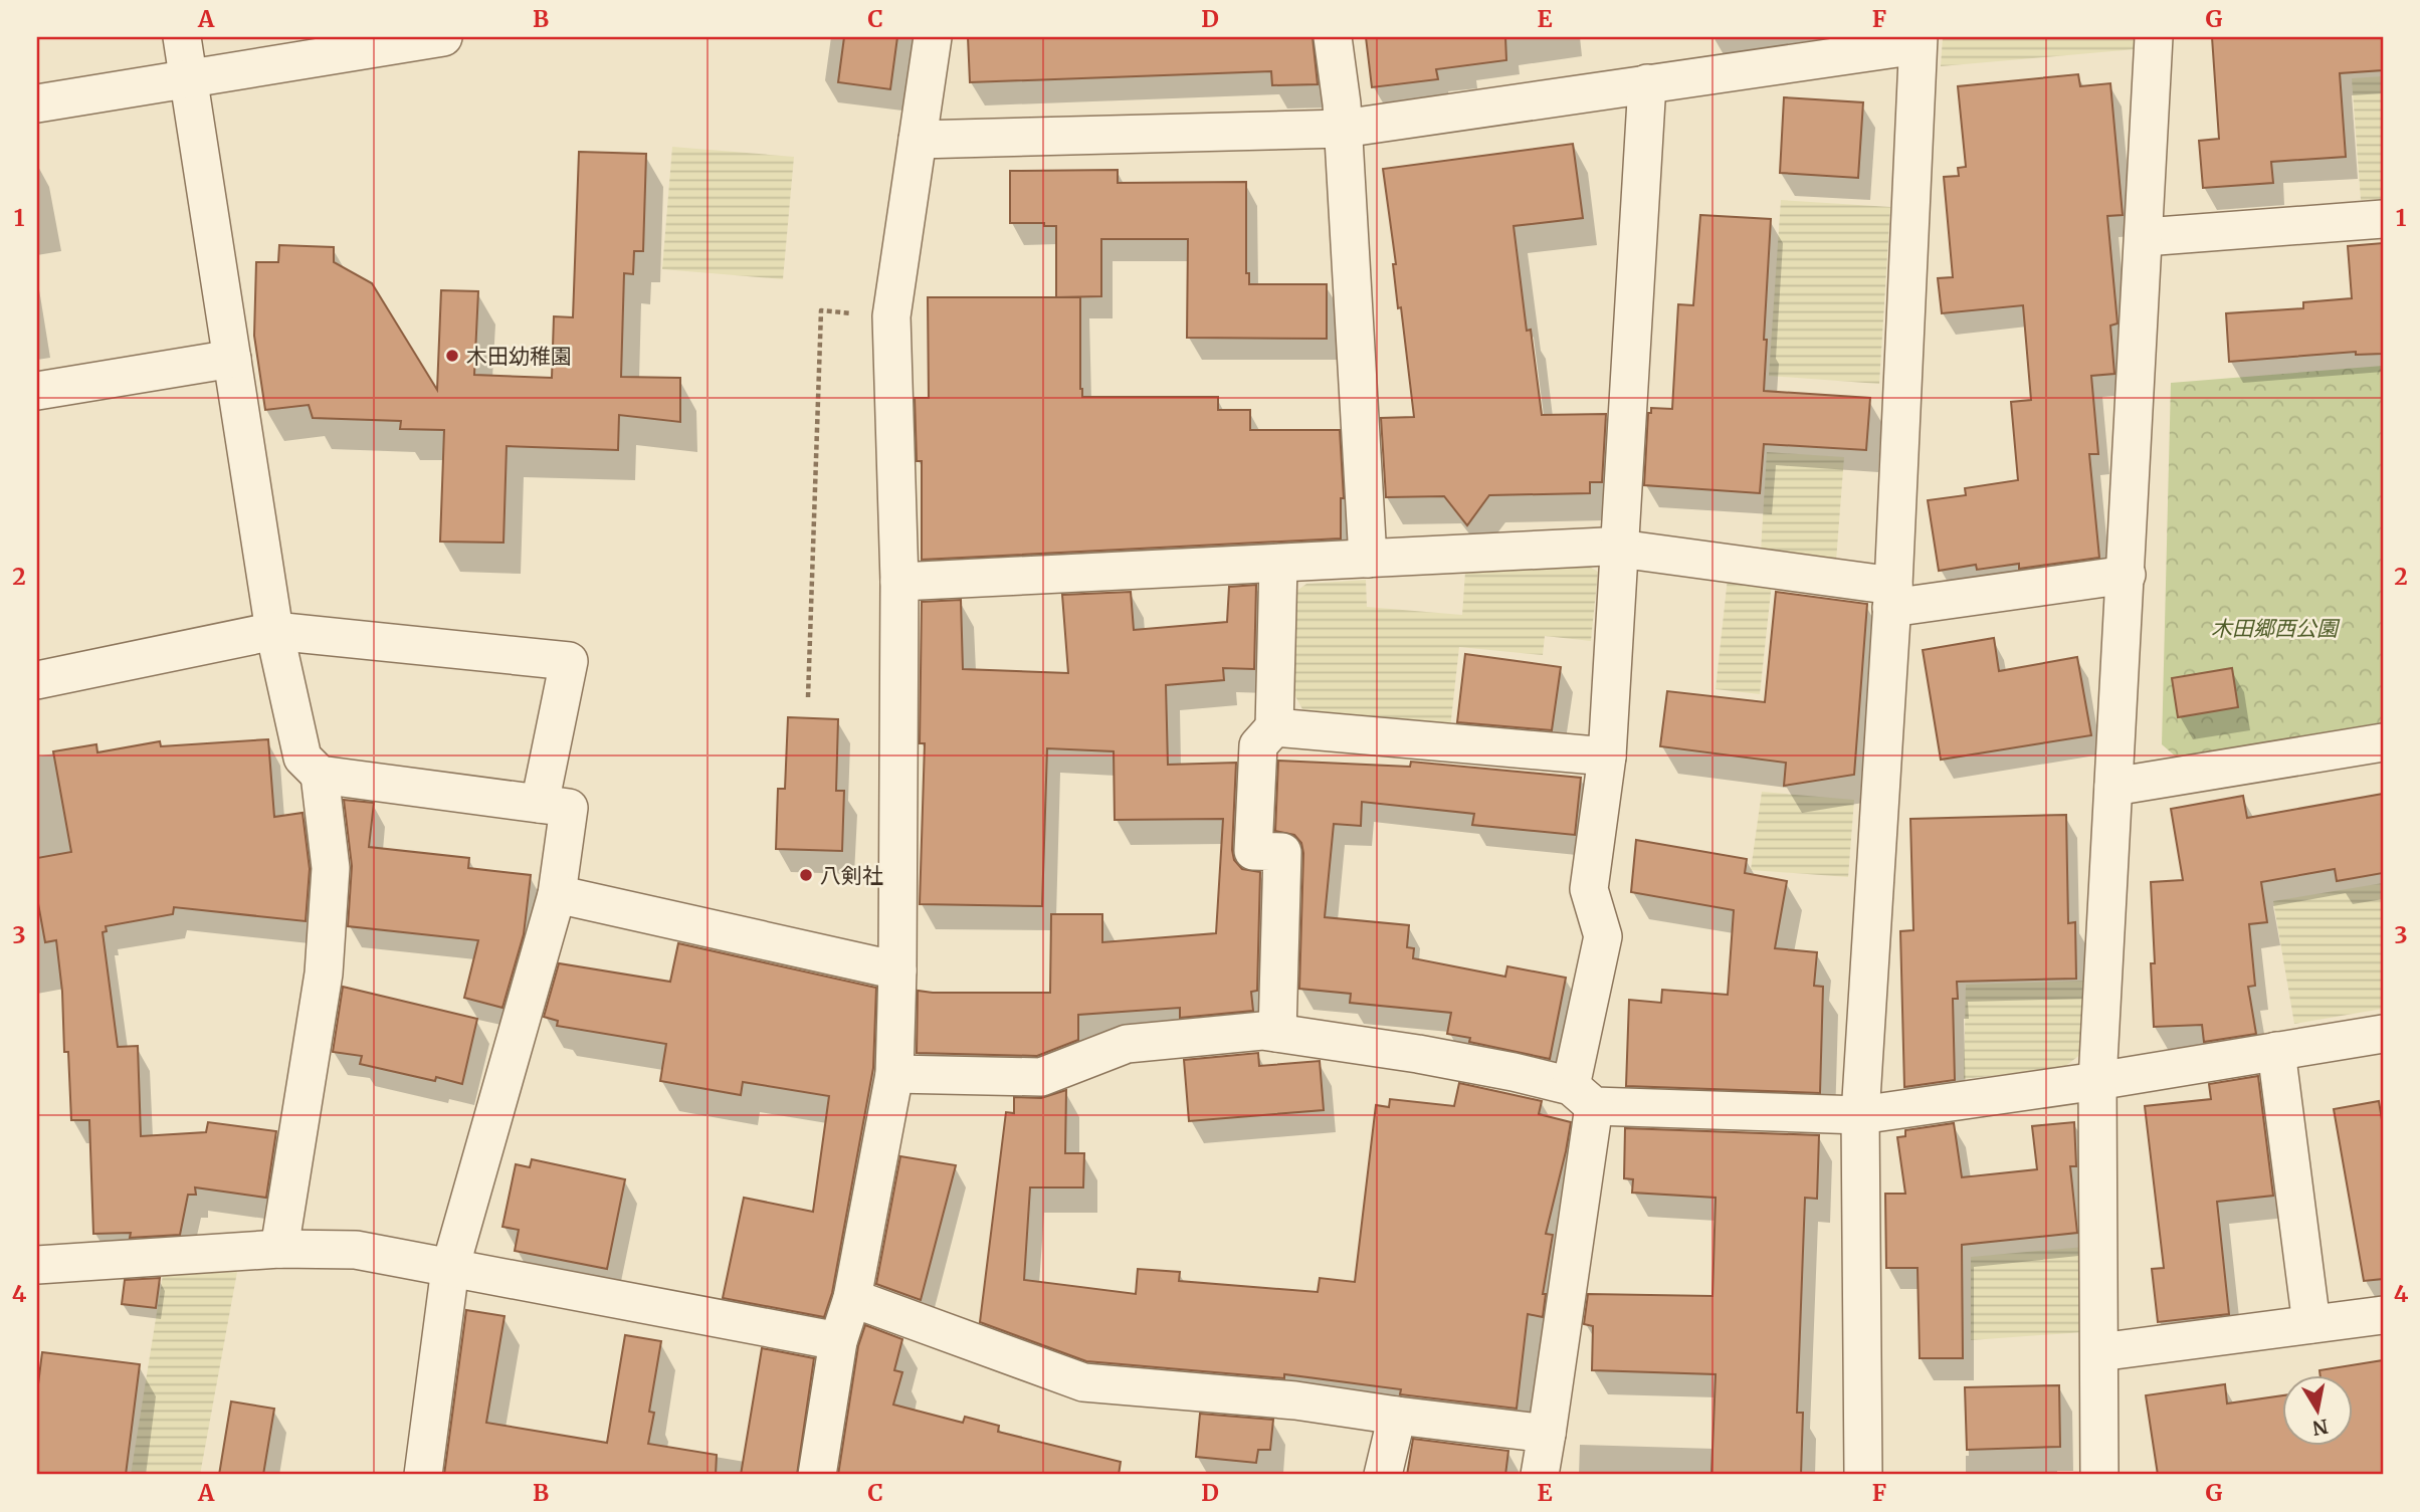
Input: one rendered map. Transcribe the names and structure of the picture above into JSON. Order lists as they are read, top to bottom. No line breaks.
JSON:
{"parks":["木田郷西公園"],"places":["木田幼稚園","八剣社"],"north":"bottom","grid":{"columns":["A","B","C","D","E","F","G"],"rows":["1","2","3","4"]}}
